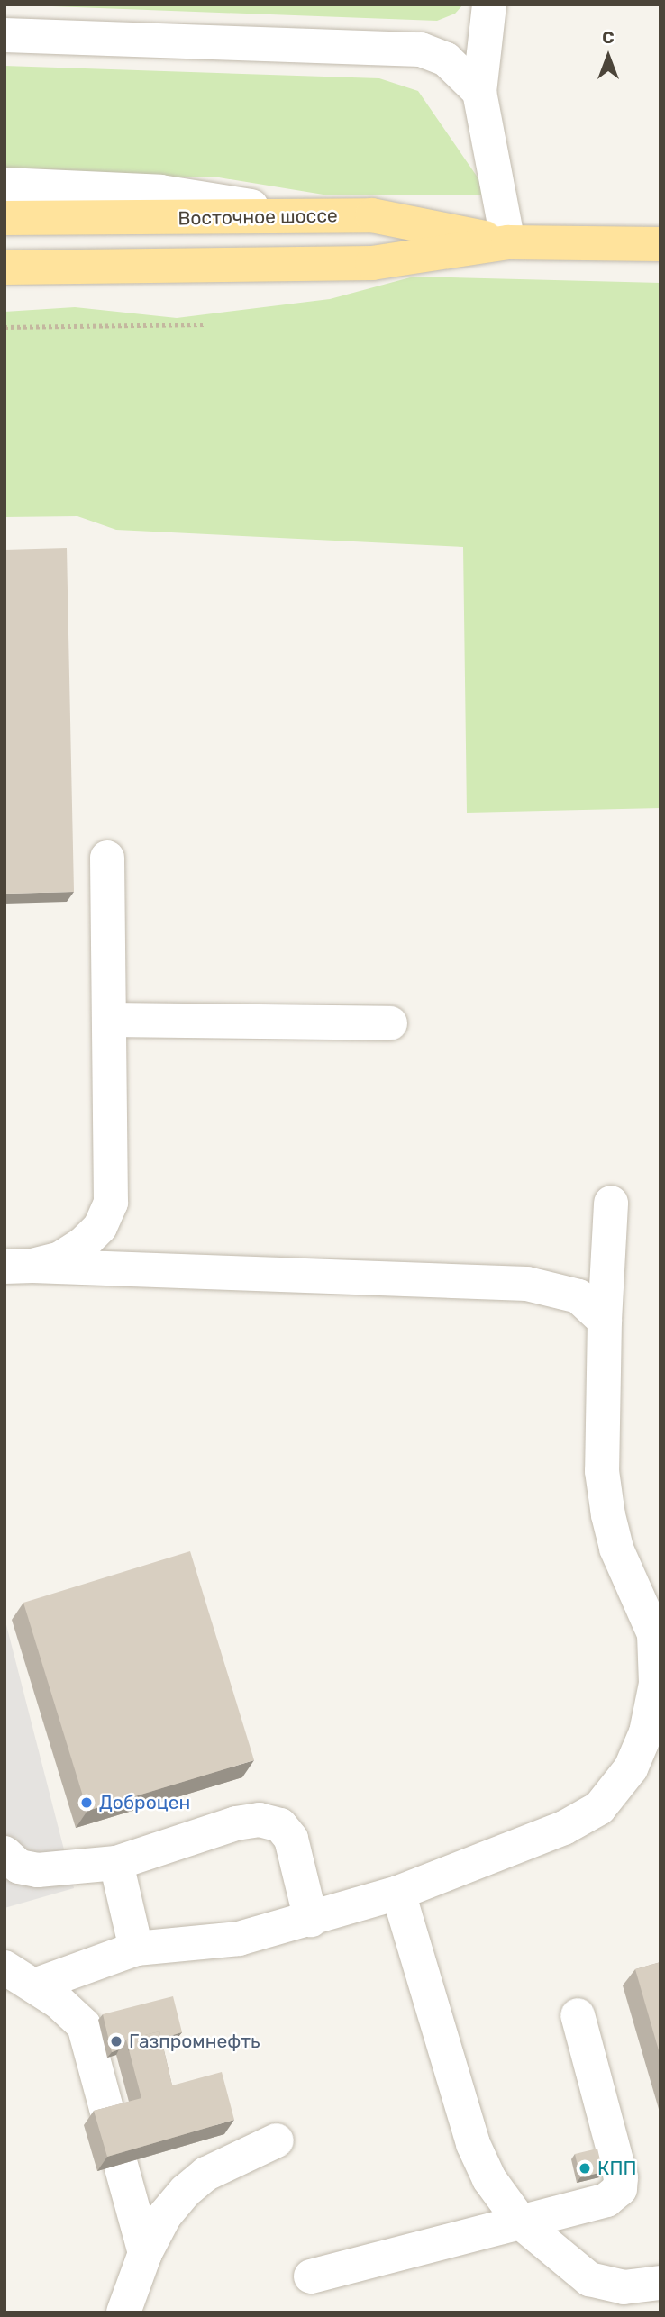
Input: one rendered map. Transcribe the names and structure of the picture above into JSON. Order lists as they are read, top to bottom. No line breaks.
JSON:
{"streets":{"main road":["Восточное шоссе"]},"places":["Доброцен","Газпромнефть","КПП"],"north":"top"}
